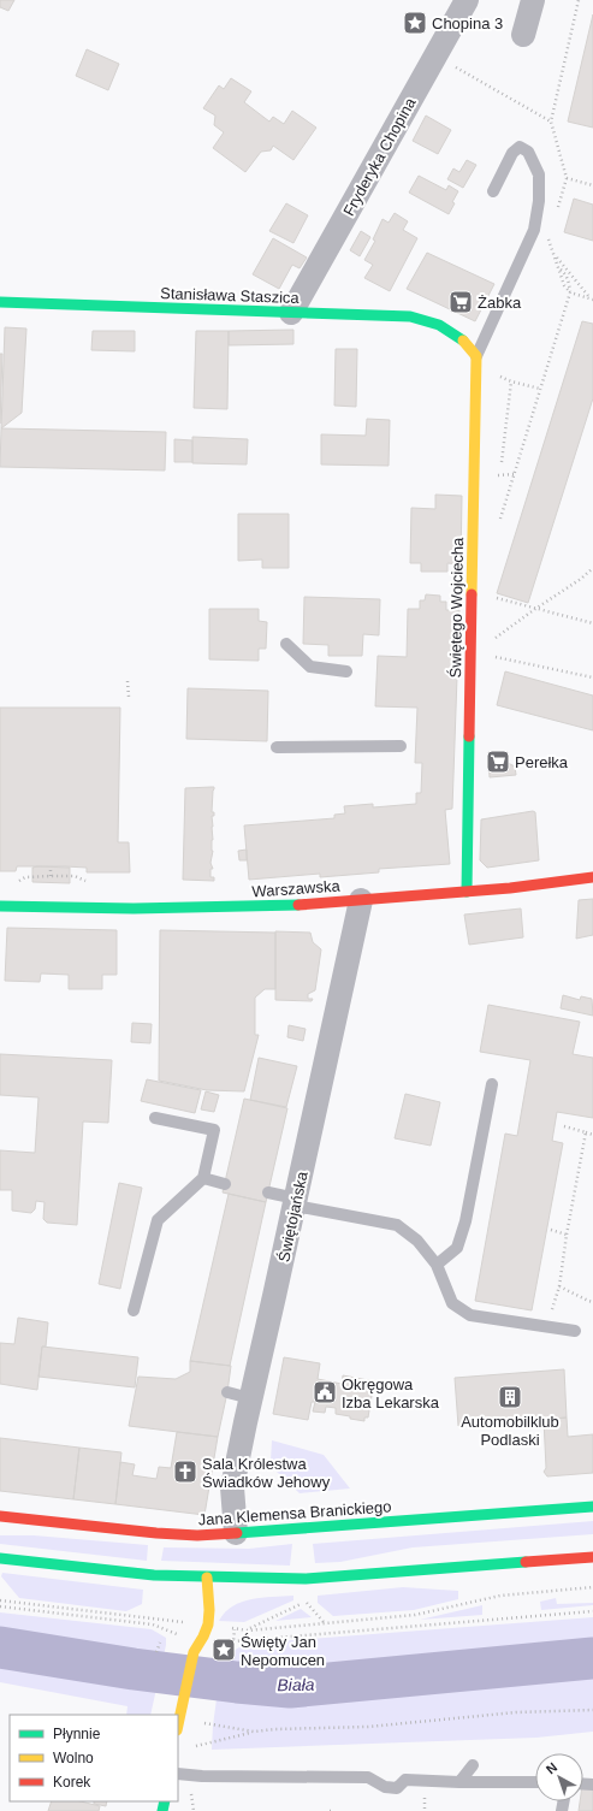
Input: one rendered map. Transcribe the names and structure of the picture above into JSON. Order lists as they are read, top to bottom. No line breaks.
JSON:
{"streets":{"street":["Fryderyka Chopina","Stanisława Staszica","Świętego Wojciecha","Warszawska","Świętojańska","Jana Klemensa Branickiego"]},"crossings":[["Fryderyka Chopina","Stanisława Staszica"],["Stanisława Staszica","Świętego Wojciecha"],["Świętego Wojciecha","Warszawska"],["Warszawska","Świętojańska"],["Świętojańska","Jana Klemensa Branickiego"]],"water":["Biała"],"places":{"place":["Chopina 3","Święty Jan Nepomucen"],"supermarket":["Żabka","Perełka"],"public building":["Okręgowa Izba Lekarska"],"building":["Automobilklub Podlaski"],"church":["Sala Królestwa Świadków Jehowy"]},"legend":["Płynnie","Wolno","Korek"],"north":"top left"}
